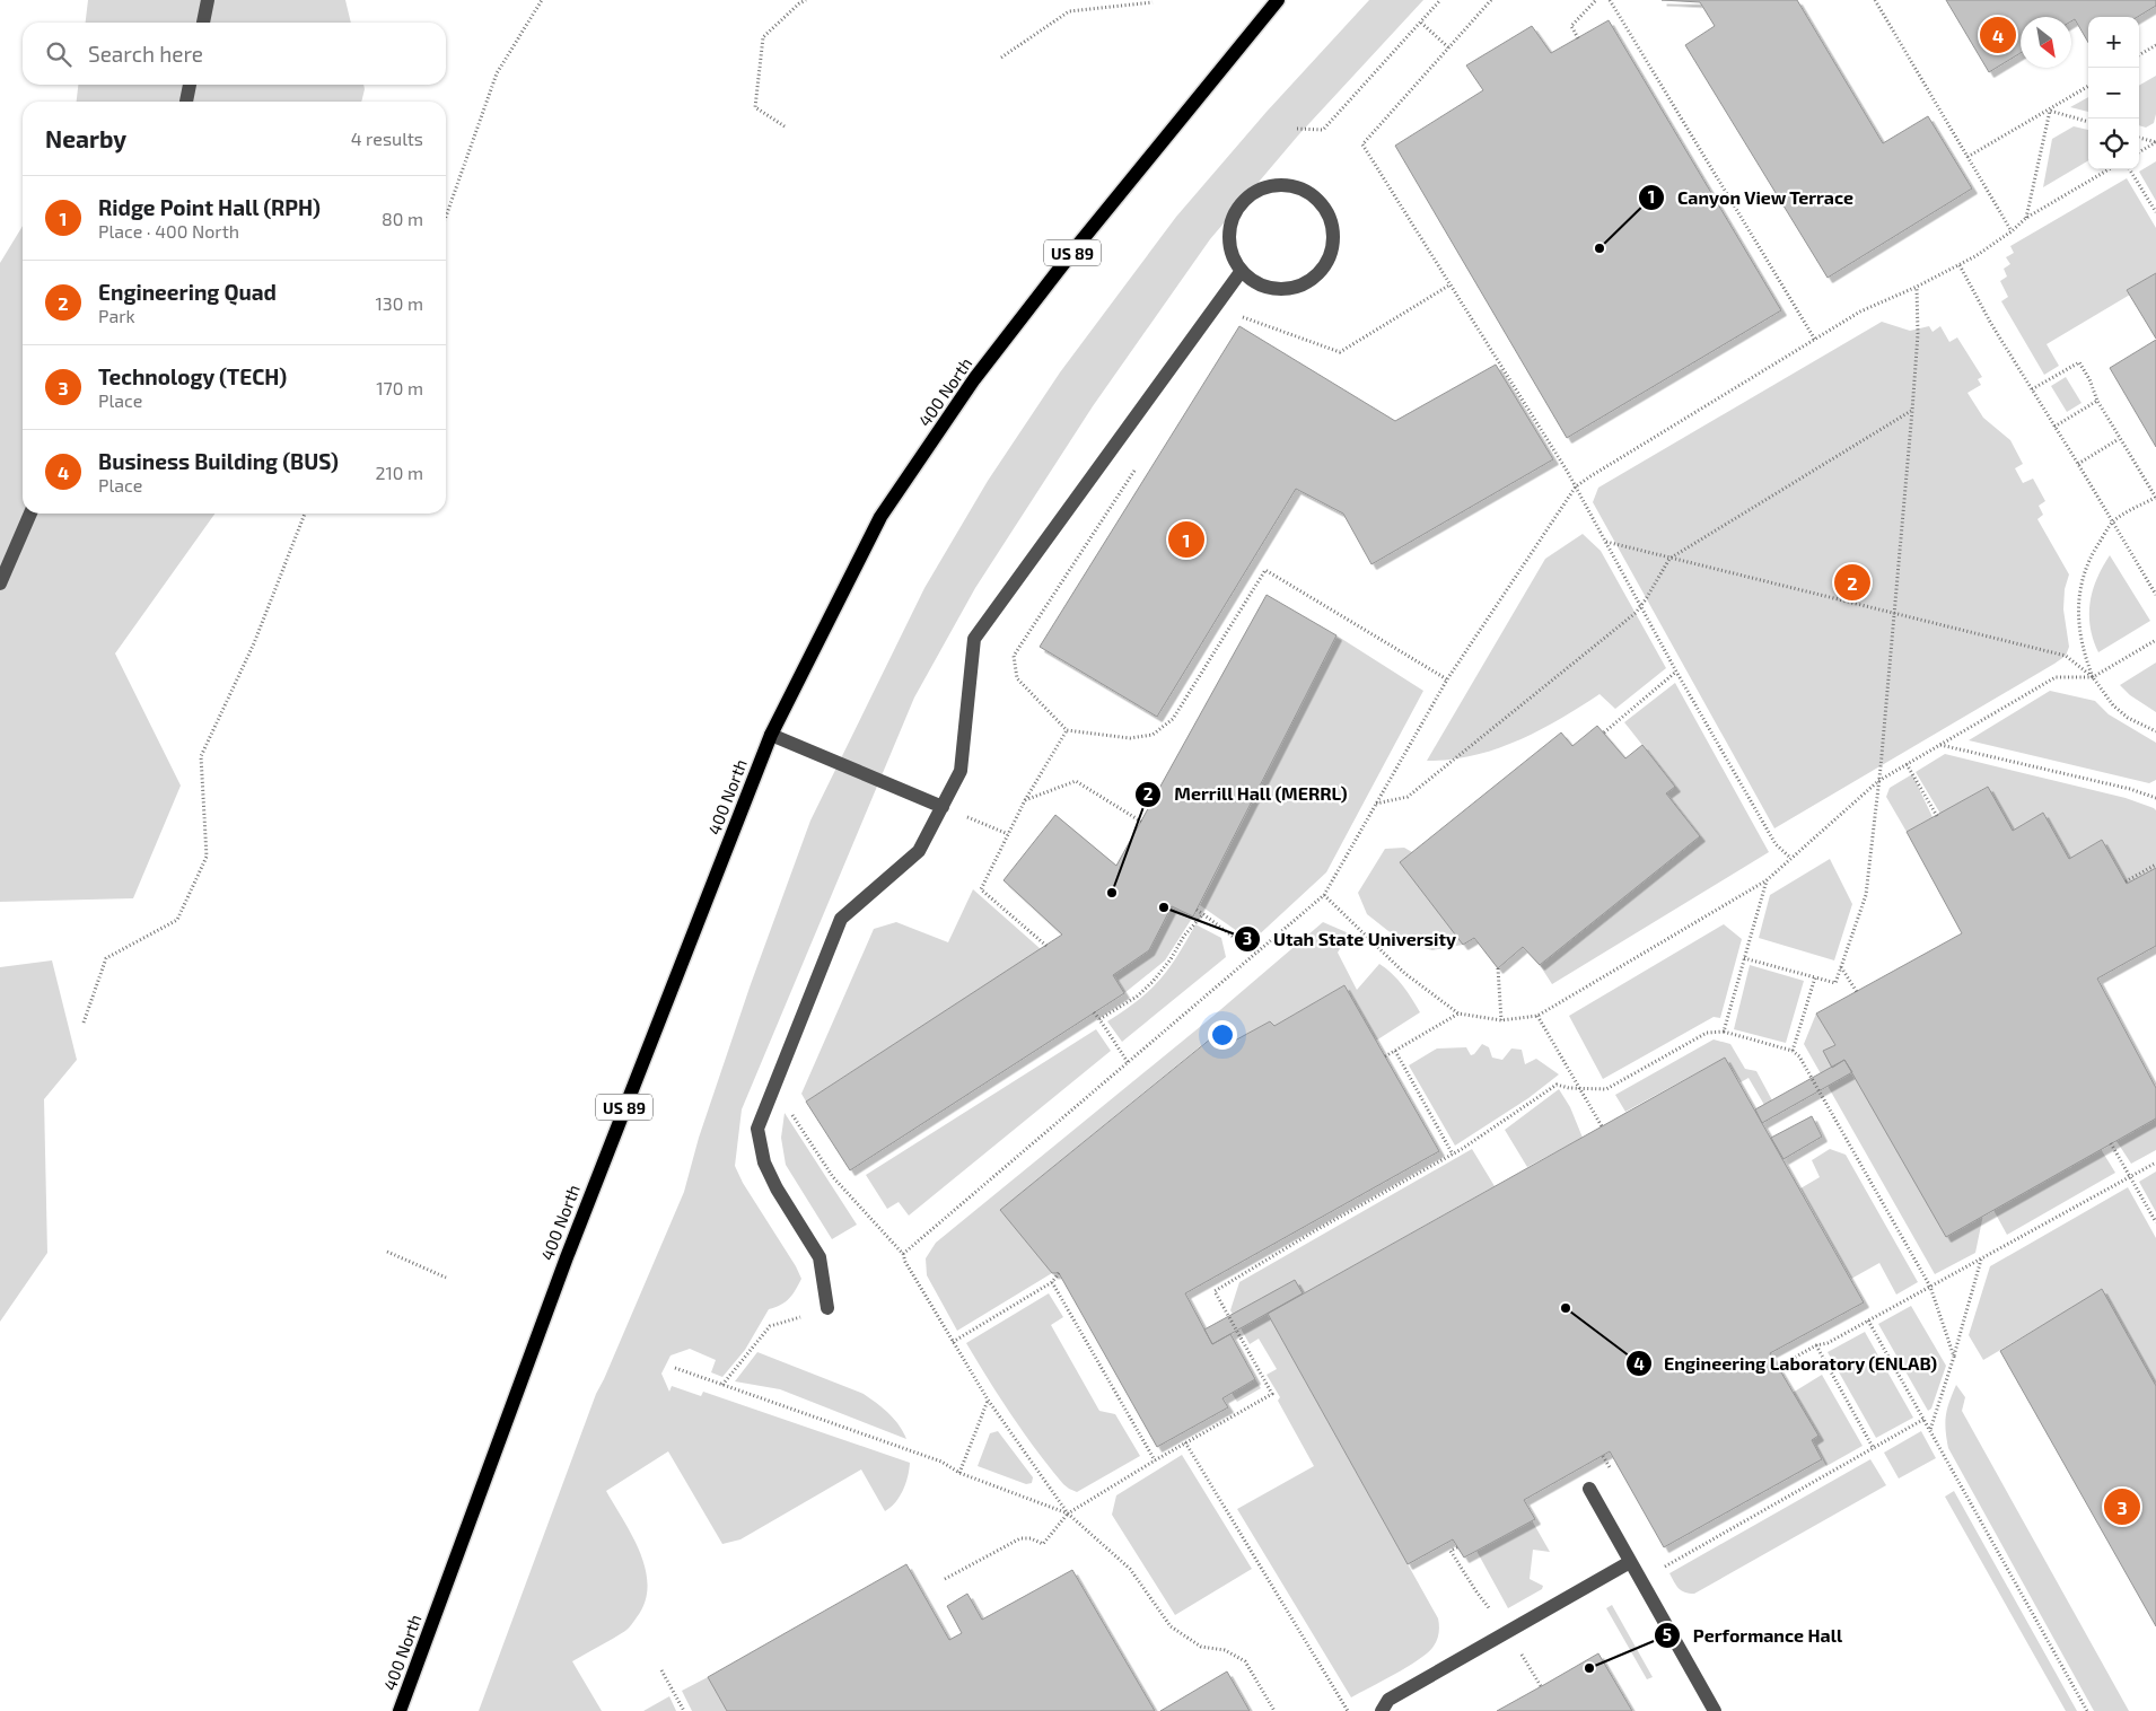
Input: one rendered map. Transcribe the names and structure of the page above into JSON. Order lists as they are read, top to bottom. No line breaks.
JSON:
{"streets":{"main road":["US 89","400 North"]},"places":["Canyon View Terrace","Merrill Hall (MERRL)","Utah State University","Engineering Laboratory (ENLAB)","Performance Hall"],"north":"bottom right","page":{"pins":["4","1","2","3"],"map_buttons":["+","−"],"search":"Search here","heading":["Nearby","4 results"],"list":[{"mark":"1","name":"Ridge Point Hall (RPH)","note":"Place · 400 North","value":"80 m"},{"mark":"2","name":"Engineering Quad","note":"Park","value":"130 m"},{"mark":"3","name":"Technology (TECH)","note":"Place","value":"170 m"},{"mark":"4","name":"Business Building (BUS)","note":"Place","value":"210 m"}]}}
